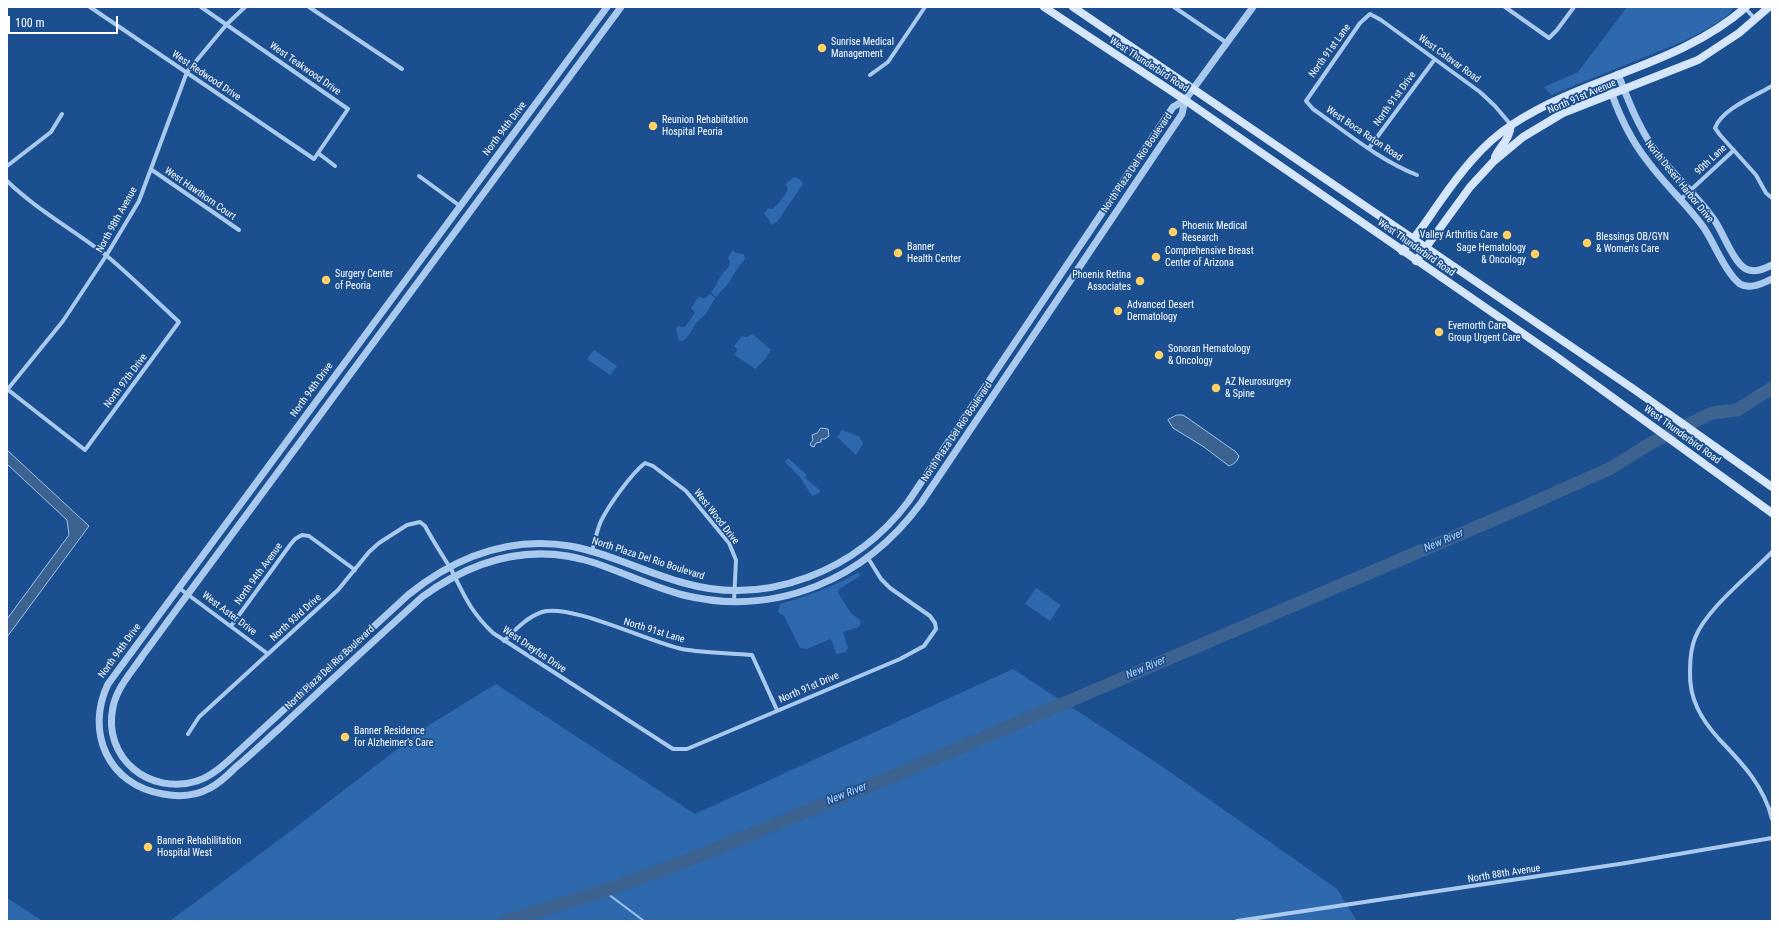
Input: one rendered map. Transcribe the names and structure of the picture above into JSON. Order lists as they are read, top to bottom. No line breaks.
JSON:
{"streets":{"main road":["West Thunderbird Road","North 91st Avenue"],"street":["North 91st Lane","West Calavar Road","West Teakwood Drive","West Redwood Drive","North 91st Drive","North 94th Drive","West Boca Raton Road","90th Lane","North Plaza Del Rio Boulevard","North Desert Harbor Drive","West Hawthorn Court","North 98th Avenue","North 97th Drive","West Wood Drive","North 94th Avenue","West Aster Drive","North 93rd Drive","West Dreyfus Drive","North 88th Avenue"]},"crossings":[["North 91st Lane","West Calavar Road"],["North 91st Lane","North 91st Drive"],["North 91st Lane","West Boca Raton Road"],["North 91st Lane","West Dreyfus Drive"],["West Calavar Road","North 91st Avenue"],["West Calavar Road","North 91st Drive"],["West Thunderbird Road","North 91st Avenue"],["West Thunderbird Road","North Plaza Del Rio Boulevard"],["West Teakwood Drive","West Redwood Drive"],["West Teakwood Drive","North 98th Avenue"],["West Redwood Drive","North 98th Avenue"],["North 91st Avenue","North Desert Harbor Drive"],["North 91st Drive","West Boca Raton Road"],["North 91st Drive","North Plaza Del Rio Boulevard"],["North 91st Drive","West Dreyfus Drive"],["North 94th Drive","North Plaza Del Rio Boulevard"],["North 94th Drive","West Aster Drive"],["90th Lane","North Desert Harbor Drive"],["North Plaza Del Rio Boulevard","West Wood Drive"],["North Plaza Del Rio Boulevard","West Dreyfus Drive"],["West Hawthorn Court","North 98th Avenue"],["North 98th Avenue","North 97th Drive"],["North 94th Avenue","West Aster Drive"],["North 94th Avenue","North 93rd Drive"],["West Aster Drive","North 93rd Drive"],["North 93rd Drive","West Dreyfus Drive"]],"water":["New River"],"places":["Sunrise Medical Management","Reunion Rehabiitation Hospital Peoria","Phoenix Medical Research","Valley Arthritis Care","Blessings OB/GYN & Women's Care","Banner Health Center","Sage Hematology & Oncology","Comprehensive Breast Center of Arizona","Surgery Center of Peoria","Phoenix Retina Associates","Advanced Desert Dermatology","Evernorth Care Group Urgent Care","Sonoran Hematology & Oncology","AZ Neurosurgery & Spine","Banner Residence for Alzheimer's Care","Banner Rehabilitation Hospital West"],"scale_bar":"100 m"}
